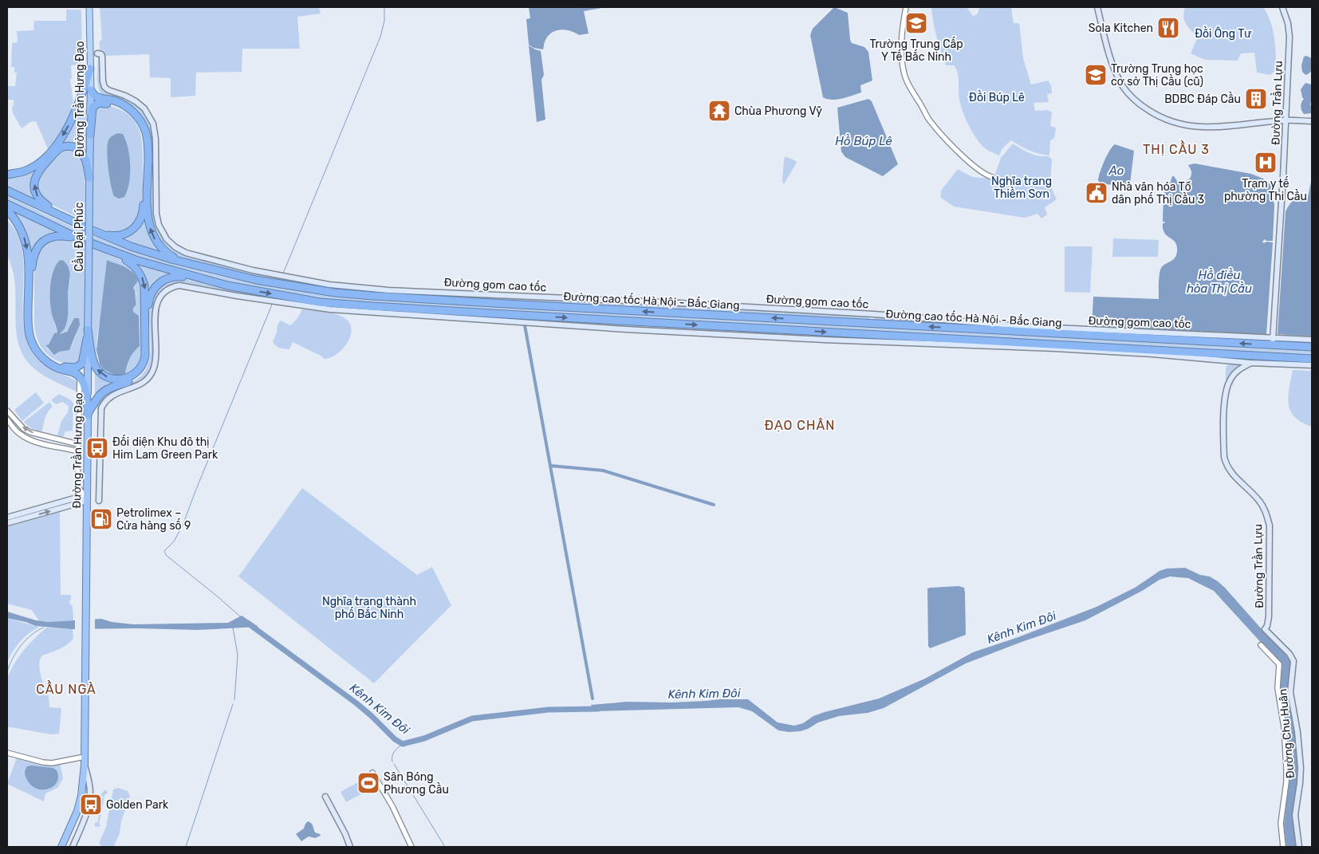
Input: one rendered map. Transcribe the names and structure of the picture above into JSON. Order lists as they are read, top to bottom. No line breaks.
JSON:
{"streets":{"highway":["Đường Trần Hưng Đạo","Cầu Đại Phúc","Đường cao tốc Hà Nội - Bắc Giang"],"main road":["Đường Trần Lựu","Đường gom cao tốc","Đường Chu Huân"]},"crossings":[["Đường Trần Hưng Đạo","Cầu Đại Phúc"],["Đường Trần Lựu","Đường gom cao tốc"],["Đường Trần Lựu","Đường Chu Huân"]],"districts":["THỊ CẦU 3","ĐẠO CHÂN","CẦU NGÀ"],"water":["Hồ Búp Lê","Ao","Hồ điều hòa Thị Cầu","Kênh Kim Đôi"],"parks":["Đồi Ông Tư","Đồi Búp Lê","Nghĩa trang Thiềm Sơn","Nghĩa trang thành phố Bắc Ninh"],"places":{"school or university":["Trường Trung Cấp Y Tế Bắc Ninh","Trường Trung học cơ sở Thị Cầu (cũ)"],"restaurant":["Sola Kitchen"],"building":["BDBC Đáp Cầu"],"temple":["Chùa Phương Vỹ"],"hospital":["Trạm y tế phường Thi Cầu"],"public building":["Nhà văn hóa Tổ dân phố Thị Cầu 3"],"bus stop":["Đối diện Khu đô thị Him Lam Green Park","Golden Park"],"fuel station":["Petrolimex – Cửa hàng số 9"],"sports":["Sân Bóng Phương Cầu"]}}
